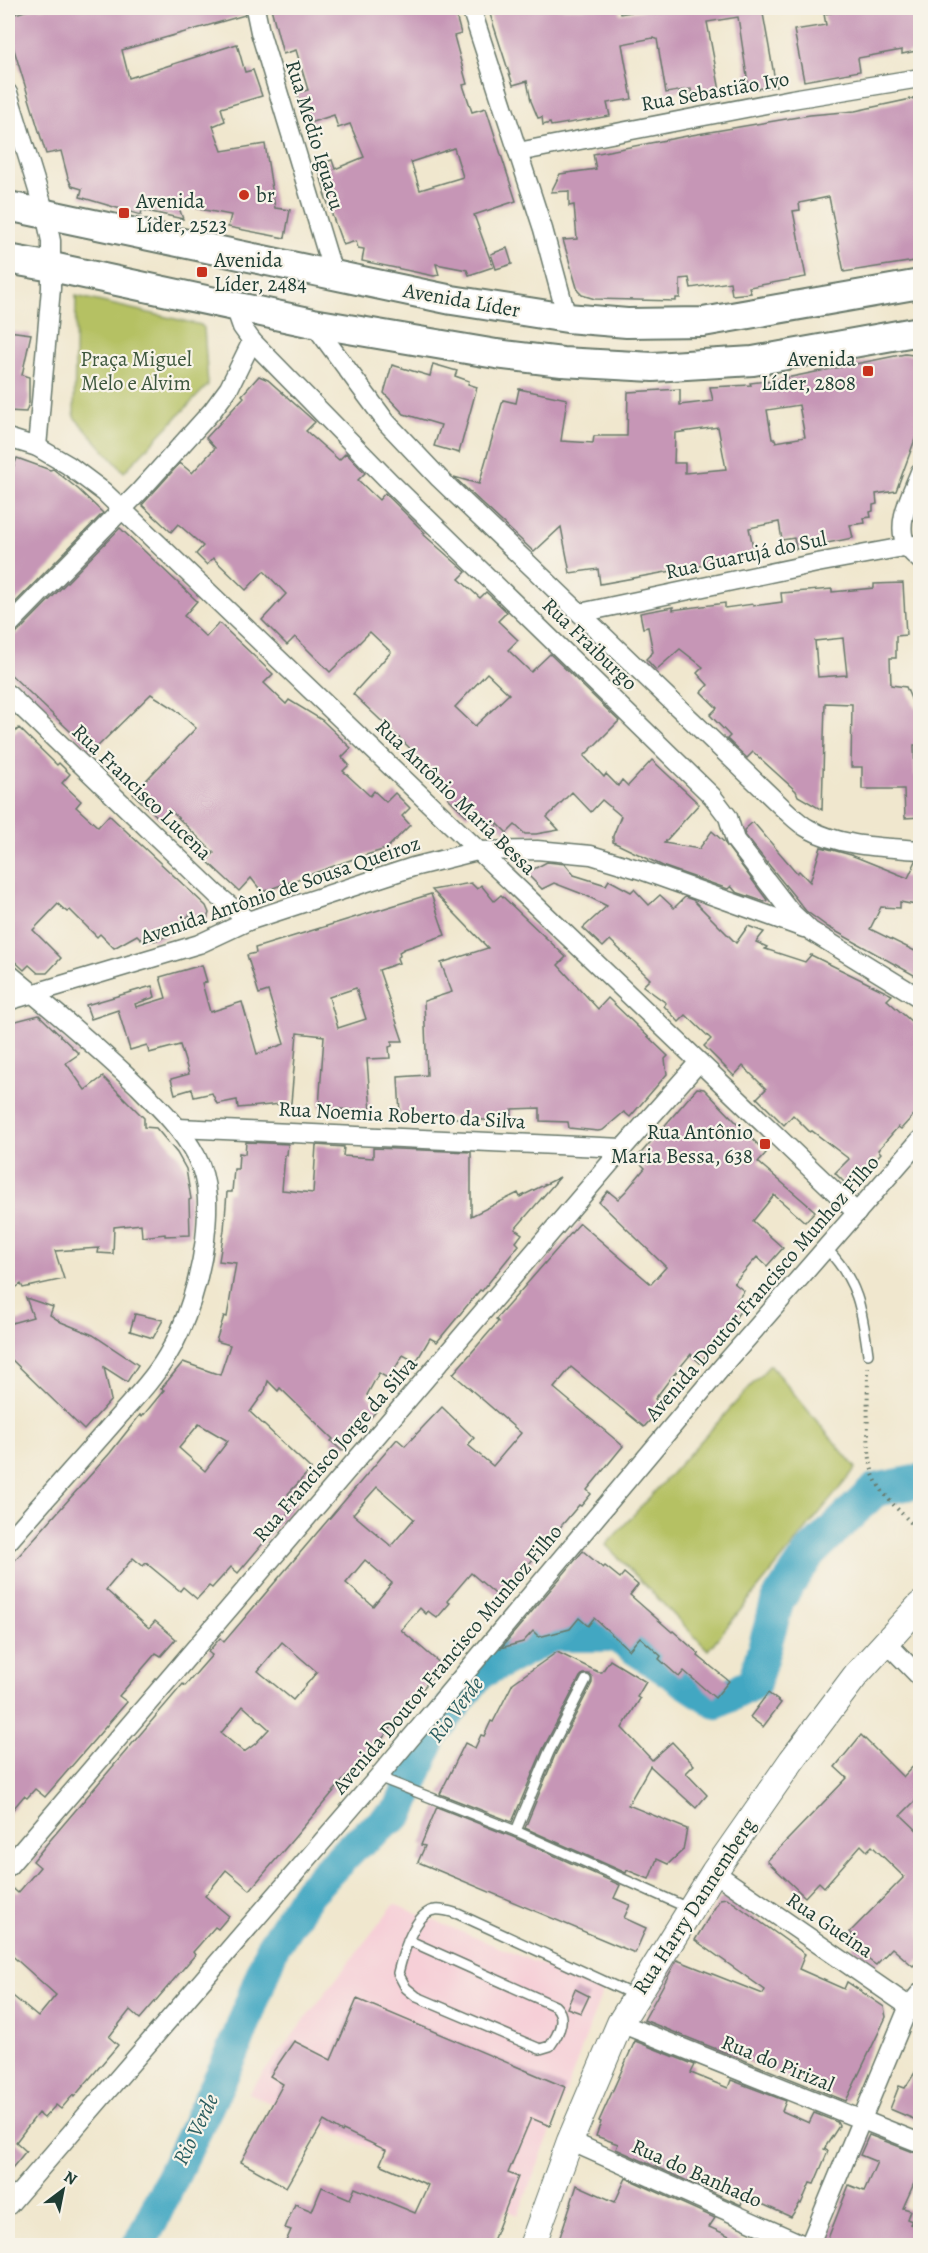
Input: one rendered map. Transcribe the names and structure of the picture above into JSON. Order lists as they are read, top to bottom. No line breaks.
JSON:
{"streets":{"main road":["Avenida Líder","Rua Harry Dannemberg"],"street":["Rua Sebastião Ivo","Rua Medio Iguacu","Rua Guarujá do Sul","Rua Fraiburgo","Rua Francisco Lucena","Rua Antônio Maria Bessa","Avenida Antônio de Sousa Queiroz","Rua Noemia Roberto da Silva","Avenida Doutor Francisco Munhoz Filho","Rua Francisco Jorge da Silva","Rua Gueina","Rua do Pirizal","Rua do Banhado"]},"crossings":[["Rua Medio Iguacu","Avenida Líder"],["Rua Guarujá do Sul","Rua Fraiburgo"],["Rua Fraiburgo","Avenida Antônio de Sousa Queiroz"],["Rua Francisco Lucena","Avenida Antônio de Sousa Queiroz"],["Rua Antônio Maria Bessa","Avenida Antônio de Sousa Queiroz"],["Rua Antônio Maria Bessa","Avenida Doutor Francisco Munhoz Filho"],["Rua Antônio Maria Bessa","Rua Francisco Jorge da Silva"],["Rua Noemia Roberto da Silva","Rua Francisco Jorge da Silva"],["Rua Harry Dannemberg","Rua Gueina"],["Rua Harry Dannemberg","Rua do Pirizal"],["Rua Harry Dannemberg","Rua do Banhado"]],"water":["Rio Verde"],"parks":["Praça Miguel Melo e Alvim"],"places":{"other":["br"],"transit":["Avenida Líder, 2523","Avenida Líder, 2484","Avenida Líder, 2808","Rua Antônio Maria Bessa, 638"]},"north":"top right"}
